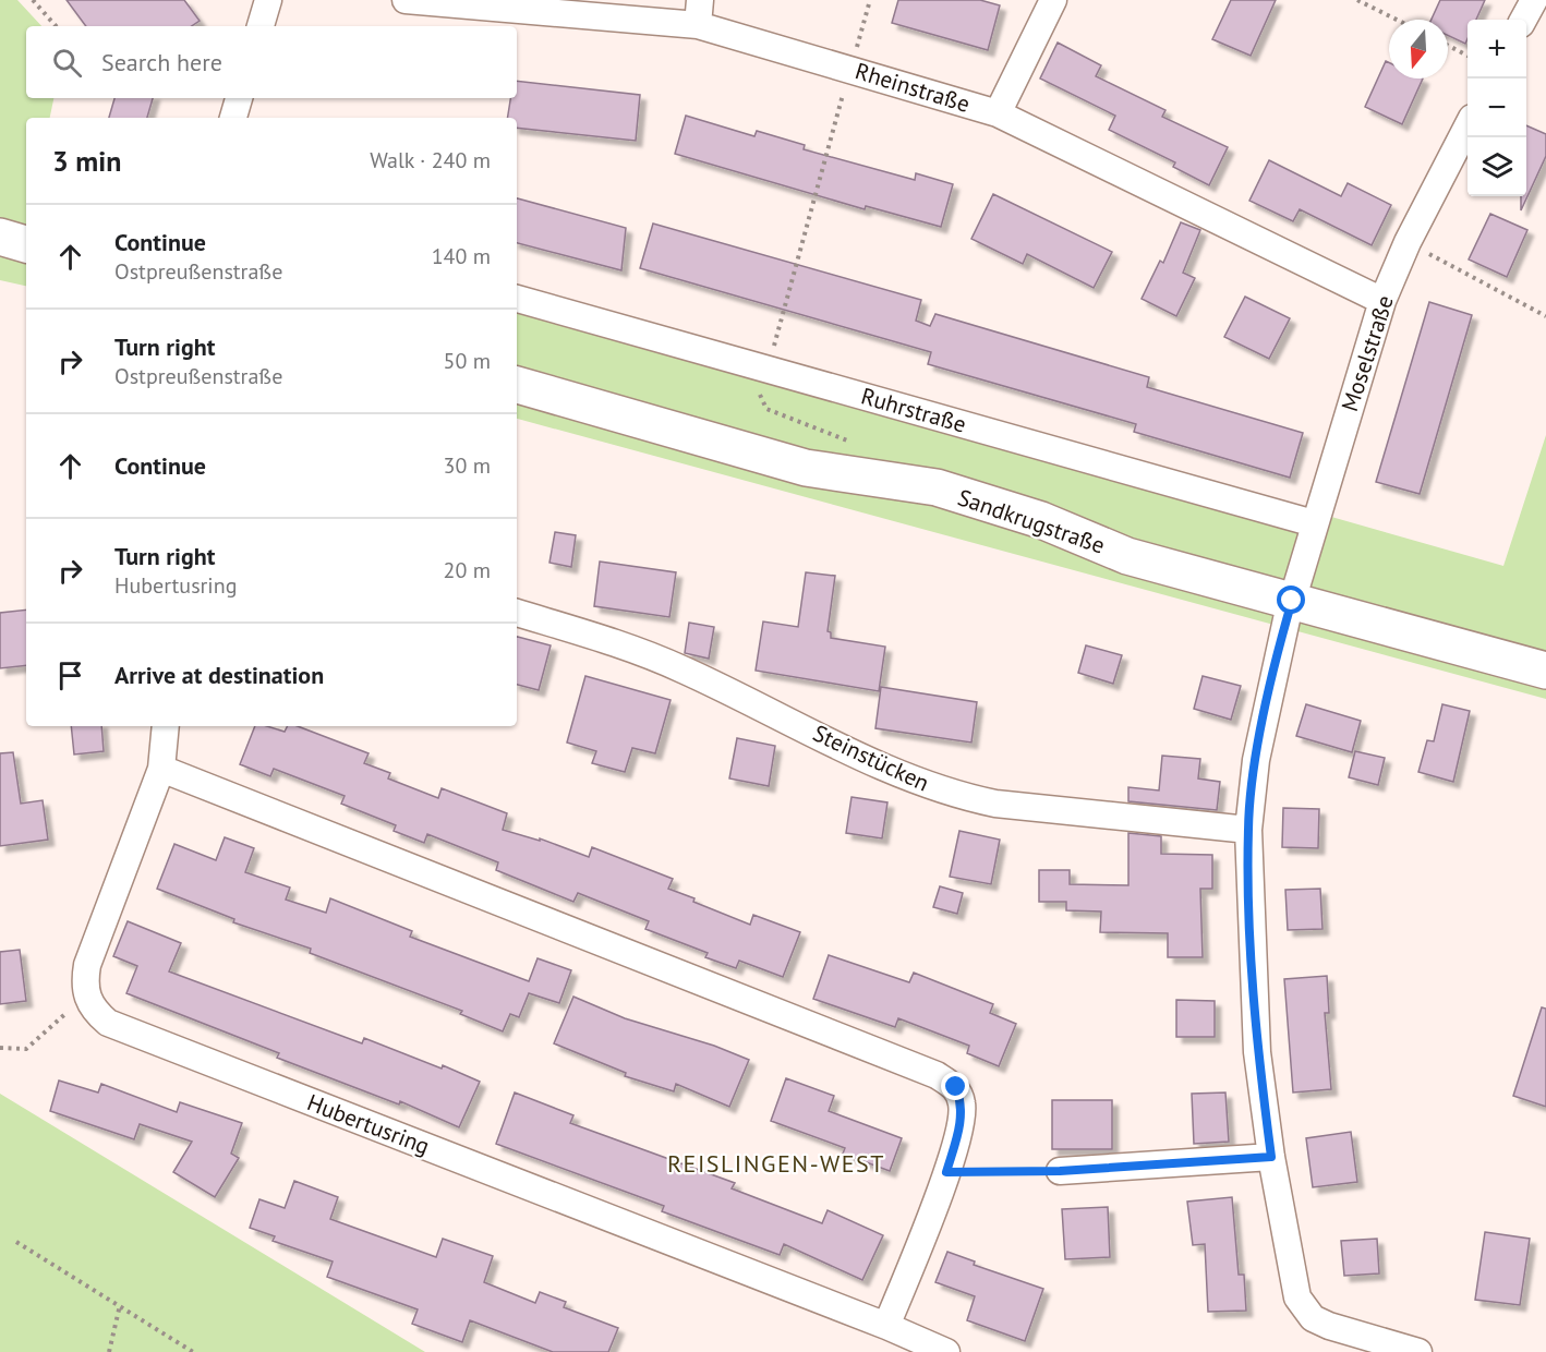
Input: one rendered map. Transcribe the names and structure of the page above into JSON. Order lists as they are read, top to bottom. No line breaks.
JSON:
{"streets":{"street":["Rheinstraße","Moselstraße","Ruhrstraße","Sandkrugstraße","Steinstücken","Hubertusring"]},"crossings":[["Rheinstraße","Moselstraße"],["Moselstraße","Ruhrstraße"],["Moselstraße","Sandkrugstraße"],["Moselstraße","Steinstücken"]],"districts":["REISLINGEN-WEST"],"north":"bottom","page":{"map_buttons":["+","−"],"search":"Search here","heading":["3 min","Walk · 240 m"],"list":[["Continue","Ostpreußenstraße","140 m"],["Turn right","Ostpreußenstraße","50 m"],["Continue","30 m"],["Turn right","Hubertusring","20 m"],"Arrive at destination"]}}
